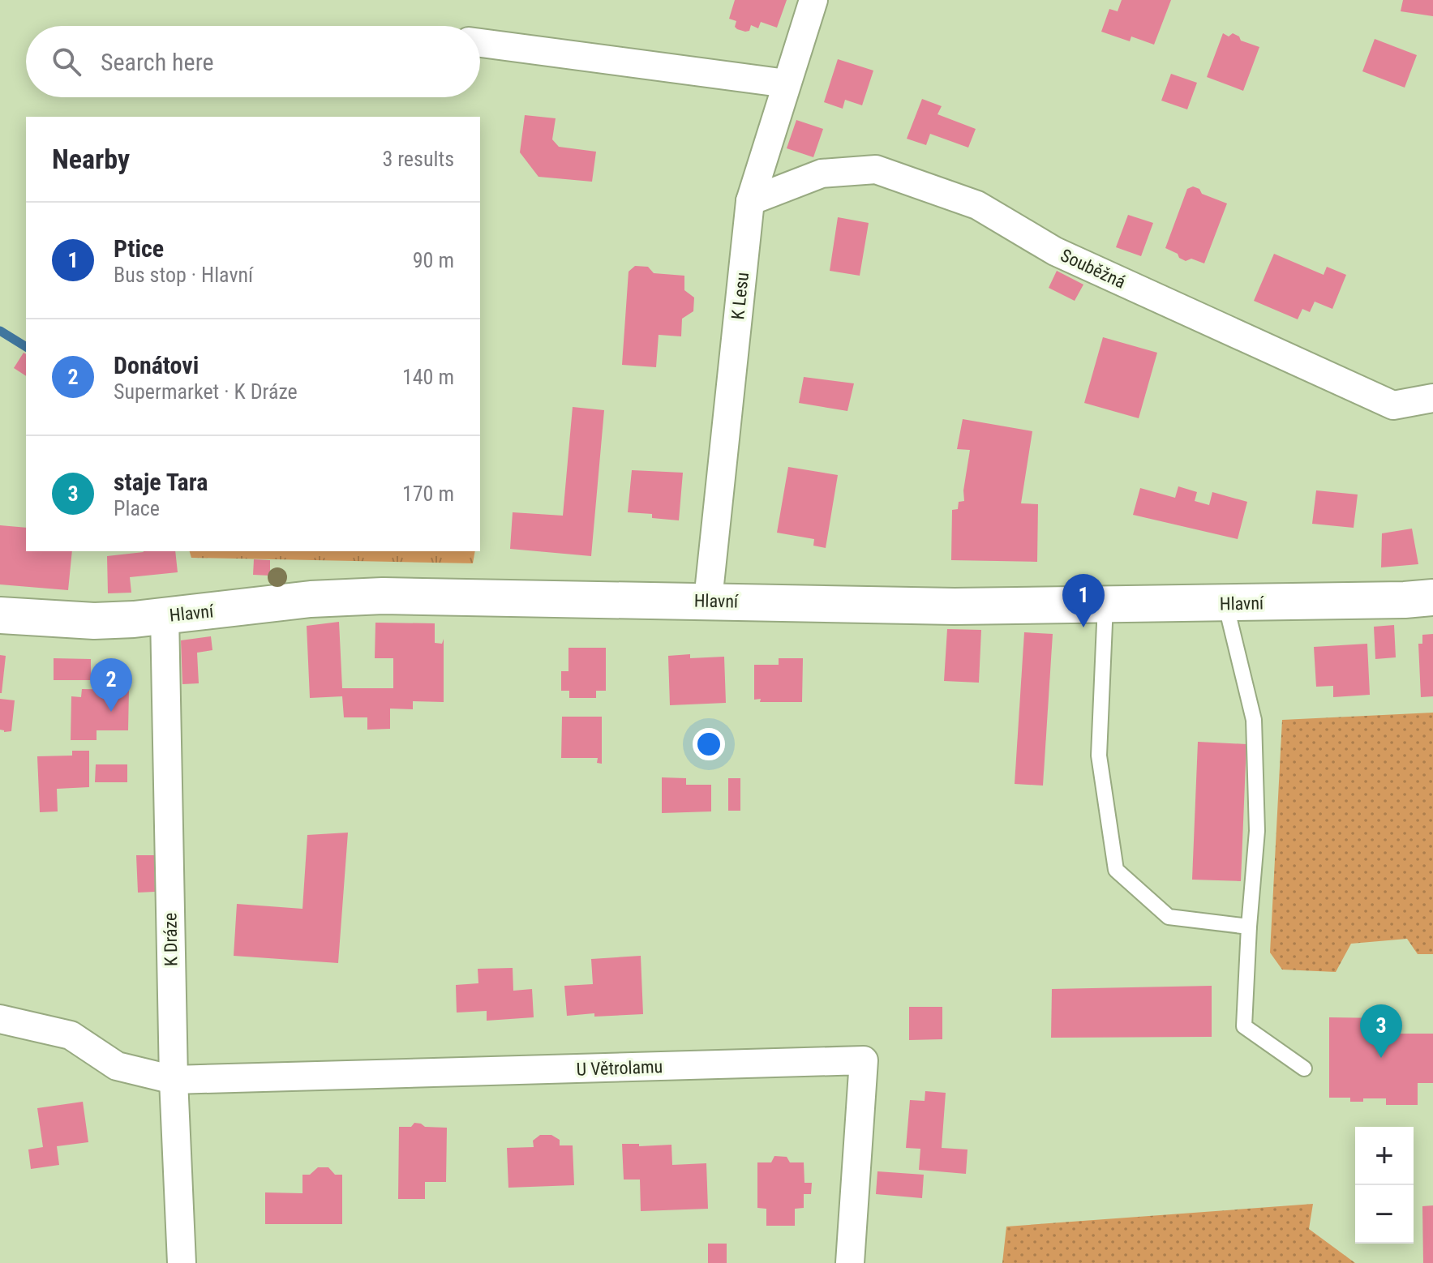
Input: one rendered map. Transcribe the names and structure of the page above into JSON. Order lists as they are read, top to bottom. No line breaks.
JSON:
{"streets":{"main road":["Hlavní"],"street":["Souběžná","K Lesu","K Dráze","U Větrolamu"]},"crossings":[["Souběžná","K Lesu"],["K Lesu","Hlavní"],["Hlavní","K Dráze"],["K Dráze","U Větrolamu"]],"page":{"search":"Search here","heading":["Nearby","3 results"],"list":[{"mark":"1","name":"Ptice","note":"Bus stop · Hlavní","value":"90 m"},{"mark":"2","name":"Donátovi","note":"Supermarket · K Dráze","value":"140 m"},{"mark":"3","name":"staje Tara","note":"Place","value":"170 m"}],"pins":["1","2","3"],"map_buttons":["+","−"]}}
